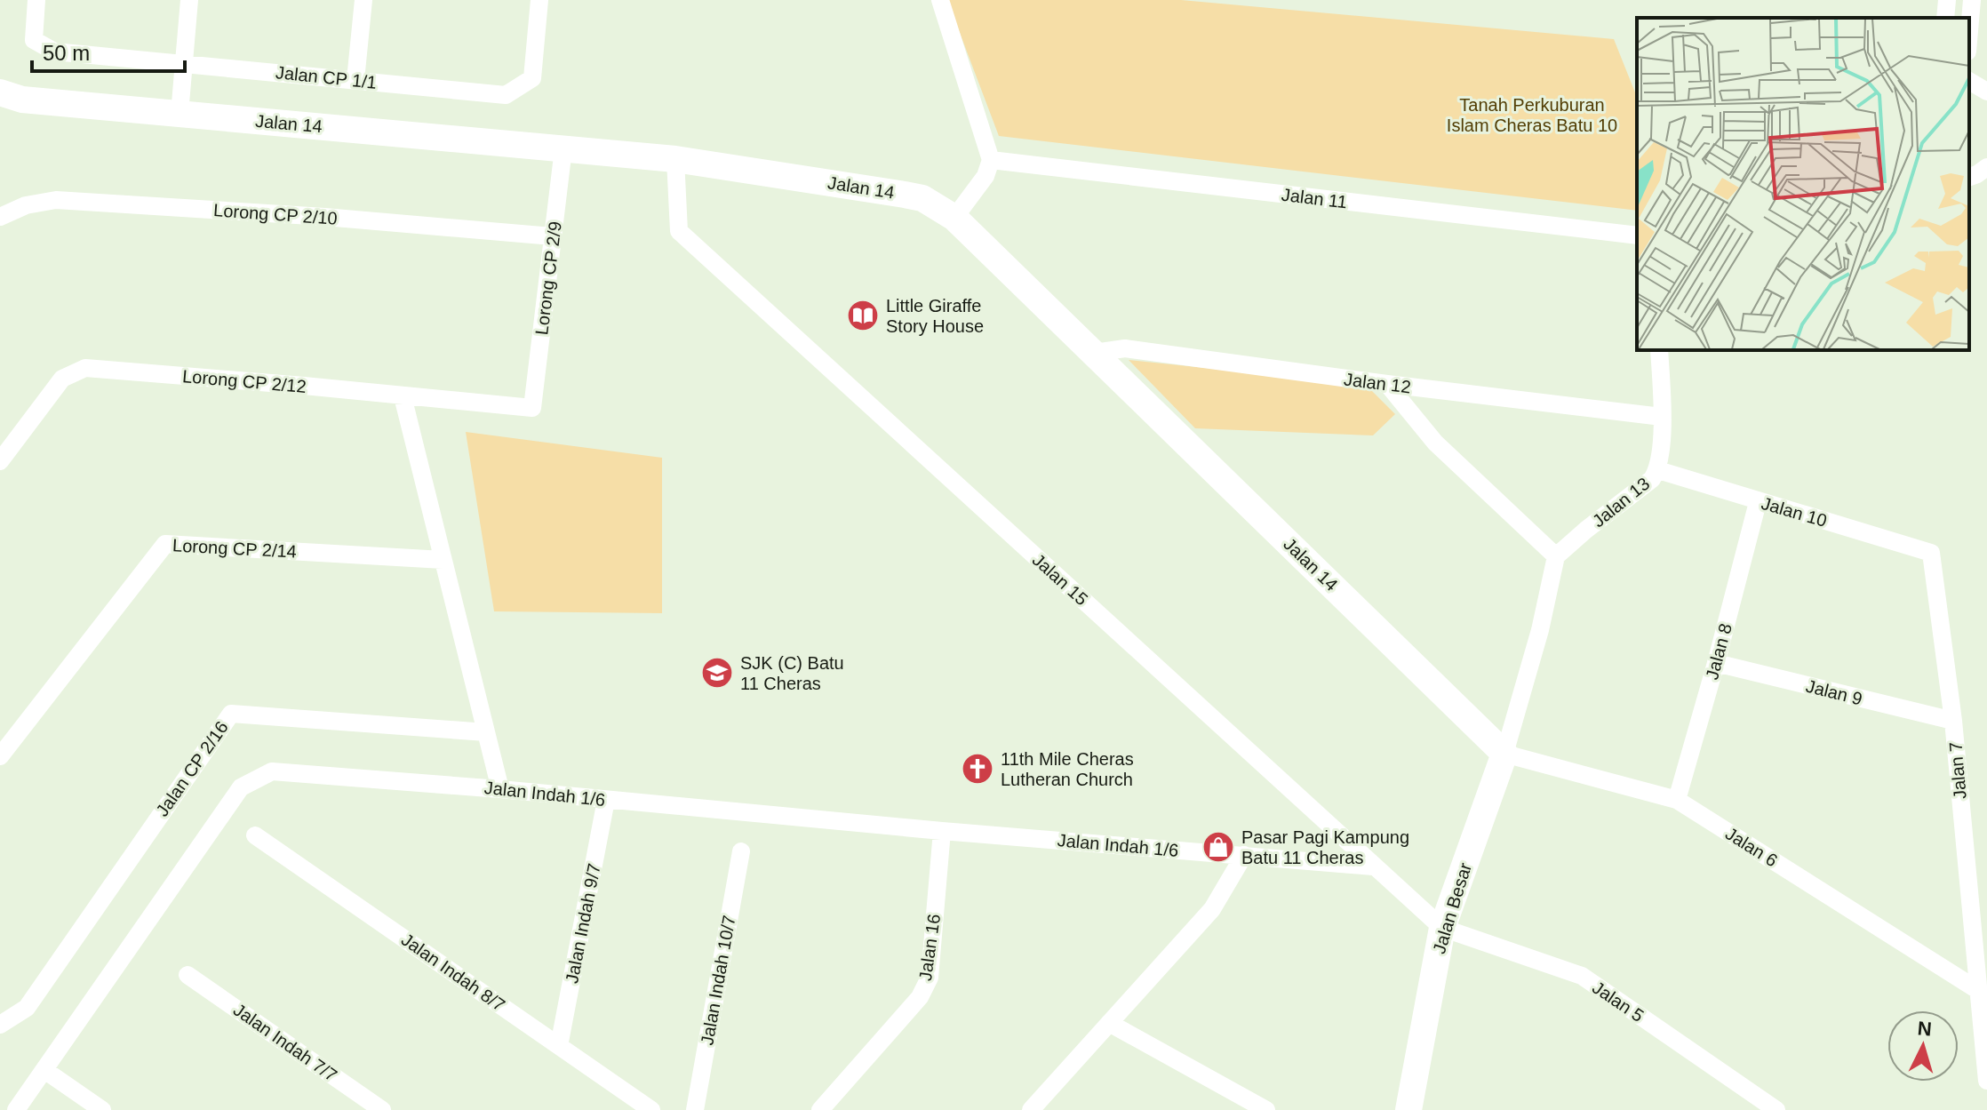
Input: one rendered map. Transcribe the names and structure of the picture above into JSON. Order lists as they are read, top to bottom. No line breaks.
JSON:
{"streets":{"street":["Jalan CP 1/1","Jalan 14","Jalan 11","Lorong CP 2/10","Lorong CP 2/9","Lorong CP 2/12","Jalan 12","Jalan 13","Jalan 10","Lorong CP 2/14","Jalan 15","Jalan 8","Jalan 9","Jalan CP 2/16","Jalan 7","Jalan Indah 1/6","Jalan 6","Jalan Besar","Jalan Indah 9/7","Jalan 16","Jalan Indah 8/7","Jalan Indah 10/7","Jalan 5","Jalan Indah 7/7"]},"crossings":[["Jalan 14","Lorong CP 2/9"],["Jalan 14","Jalan 12"],["Jalan 14","Jalan 15"],["Jalan 14","Jalan 6"],["Jalan 14","Jalan Besar"],["Lorong CP 2/10","Lorong CP 2/9"],["Lorong CP 2/9","Lorong CP 2/12"],["Jalan 12","Jalan 13"],["Jalan 13","Jalan 10"],["Jalan 10","Jalan 8"],["Jalan 10","Jalan 7"],["Jalan 15","Jalan Indah 1/6"],["Jalan 15","Jalan Besar"],["Jalan 15","Jalan 5"],["Jalan 8","Jalan 9"],["Jalan 8","Jalan 6"],["Jalan 9","Jalan 7"],["Jalan 7","Jalan 6"],["Jalan Indah 1/6","Jalan Indah 9/7"],["Jalan Indah 1/6","Jalan 16"],["Jalan 6","Jalan Besar"],["Jalan Besar","Jalan 5"],["Jalan Indah 9/7","Jalan Indah 8/7"]],"parks":["Tanah Perkuburan Islam Cheras Batu 10"],"places":{"library":["Little Giraffe Story House"],"school or university":["SJK (C) Batu 11 Cheras"],"church":["11th Mile Cheras Lutheran Church"],"shop":["Pasar Pagi Kampung Batu 11 Cheras"]},"scale_bar":"50 m","north":"top"}
